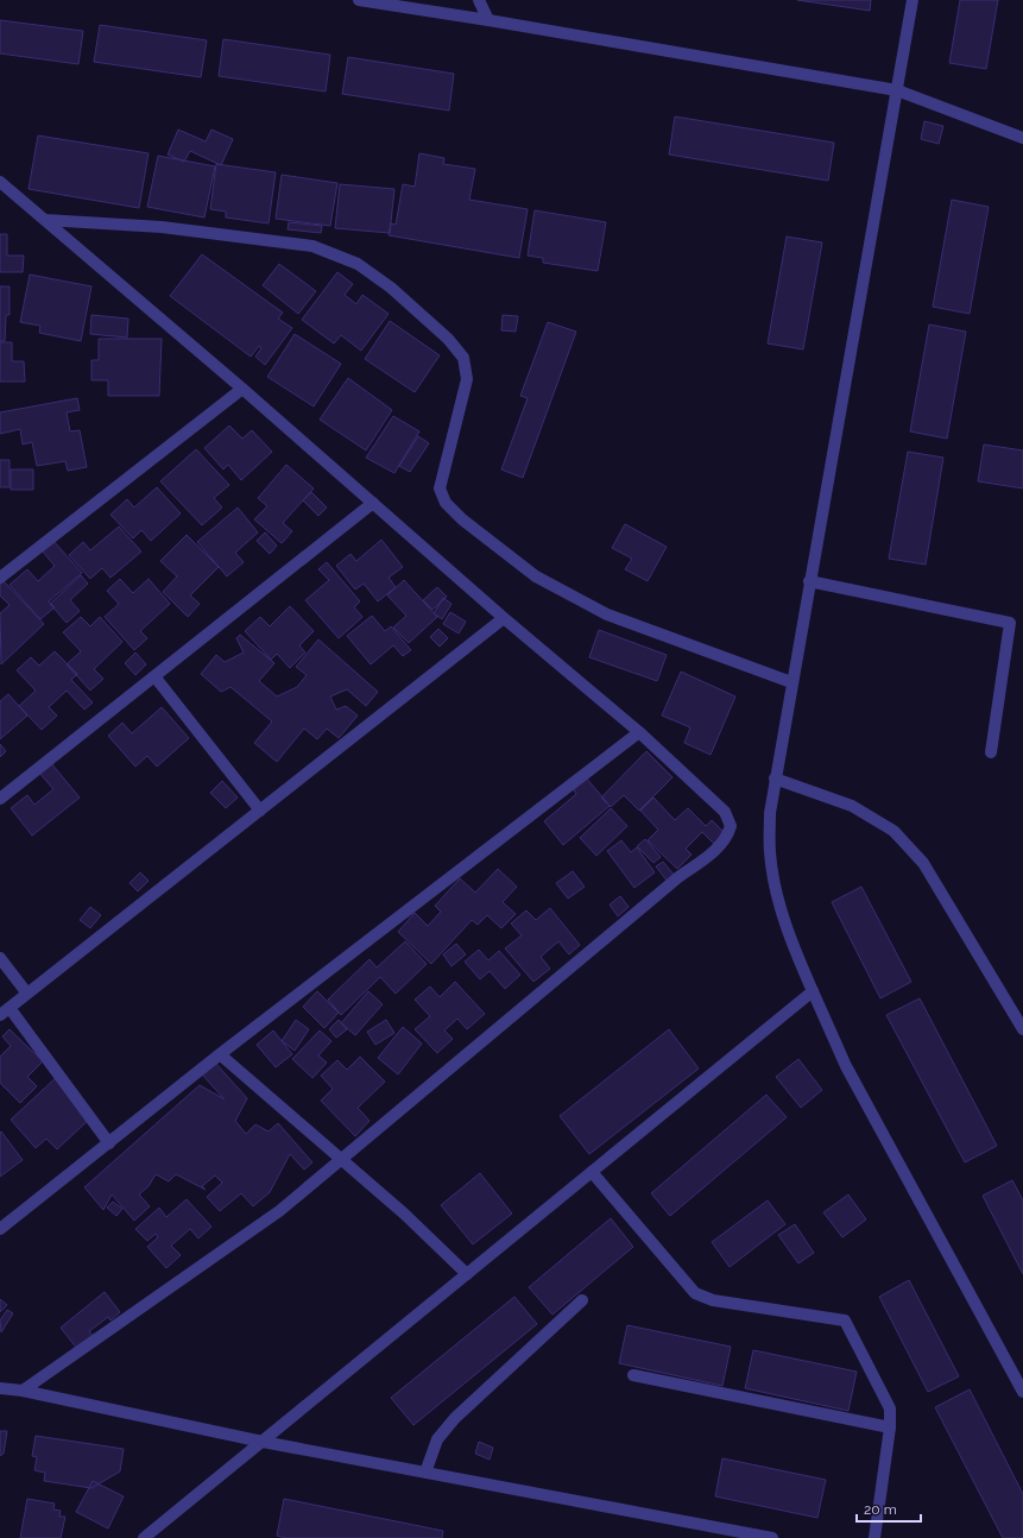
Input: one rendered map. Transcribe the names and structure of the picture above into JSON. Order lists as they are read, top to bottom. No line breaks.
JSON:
{"scale_bar":"20 m"}
